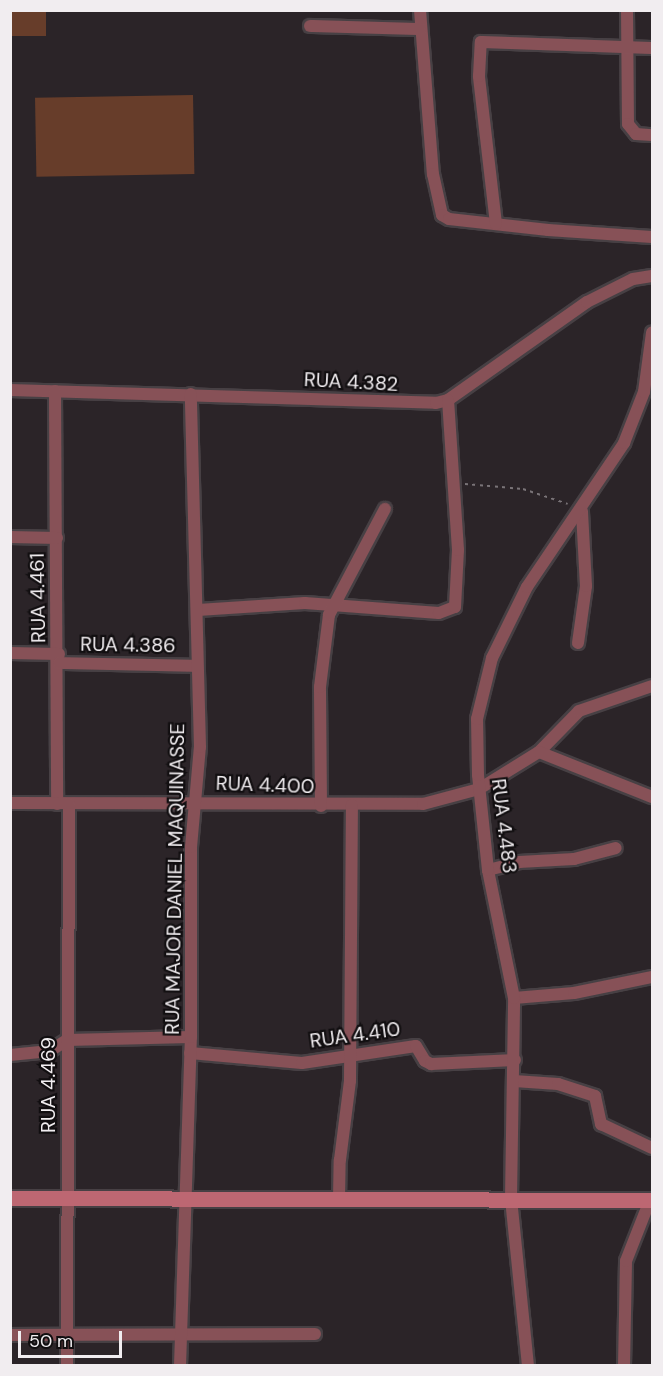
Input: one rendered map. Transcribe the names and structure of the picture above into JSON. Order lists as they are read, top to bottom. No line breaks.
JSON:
{"streets":{"street":["RUA 4.382","RUA 4.461","RUA 4.386","RUA 4.400","RUA 4.483","RUA MAJOR DANIEL MAQUINASSE","RUA 4.410","RUA 4.469"]},"crossings":[["RUA 4.382","RUA 4.461"],["RUA 4.382","RUA MAJOR DANIEL MAQUINASSE"],["RUA 4.461","RUA 4.386"],["RUA 4.461","RUA 4.400"],["RUA 4.461","RUA 4.469"],["RUA 4.386","RUA MAJOR DANIEL MAQUINASSE"],["RUA 4.400","RUA 4.483"],["RUA 4.400","RUA MAJOR DANIEL MAQUINASSE"],["RUA 4.400","RUA 4.469"],["RUA 4.483","RUA 4.410"],["RUA MAJOR DANIEL MAQUINASSE","RUA 4.410"]],"scale_bar":"50 m"}
